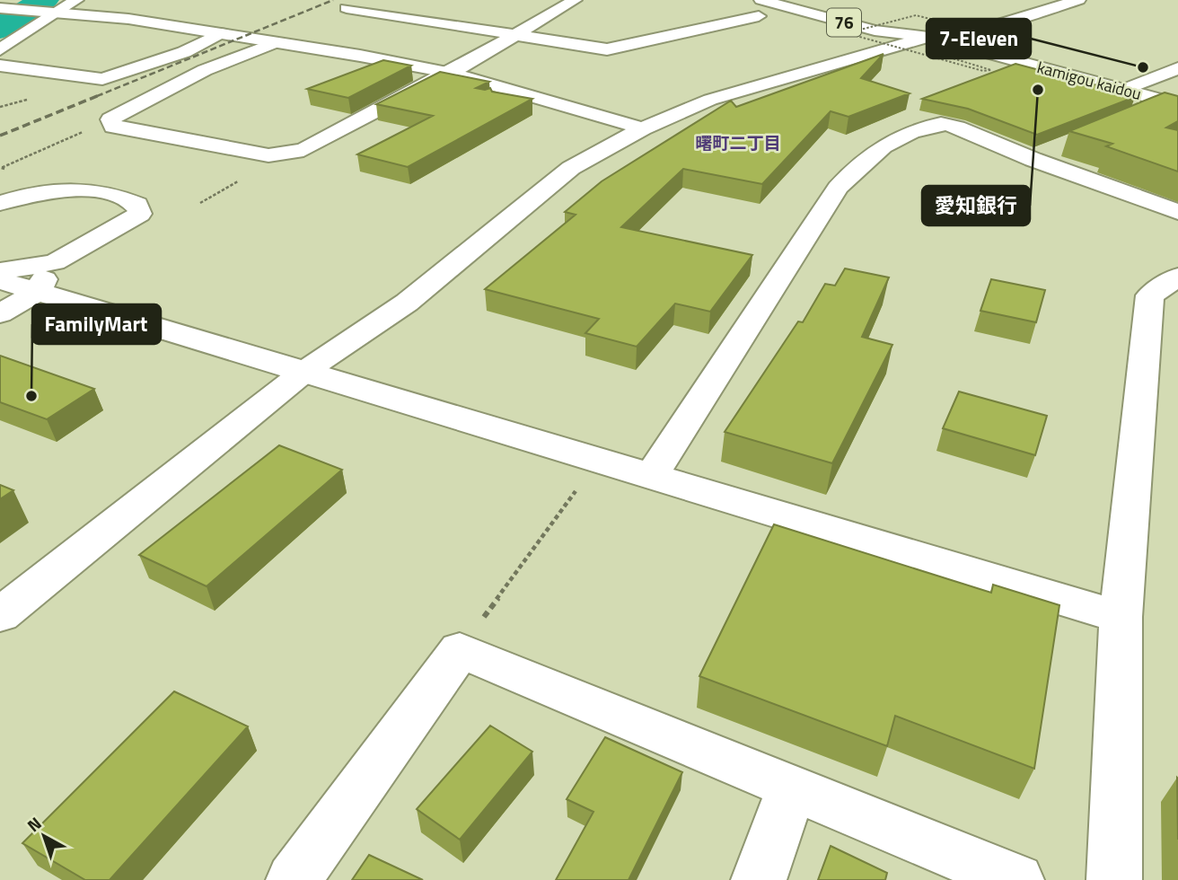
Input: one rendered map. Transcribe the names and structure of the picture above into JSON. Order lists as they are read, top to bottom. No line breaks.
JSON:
{"streets":{"street":["76","kamigou kaidou"]},"crossings":[["76","kamigou kaidou"]],"districts":["曙町二丁目"],"places":["7-Eleven","愛知銀行","FamilyMart"],"north":"top left"}
